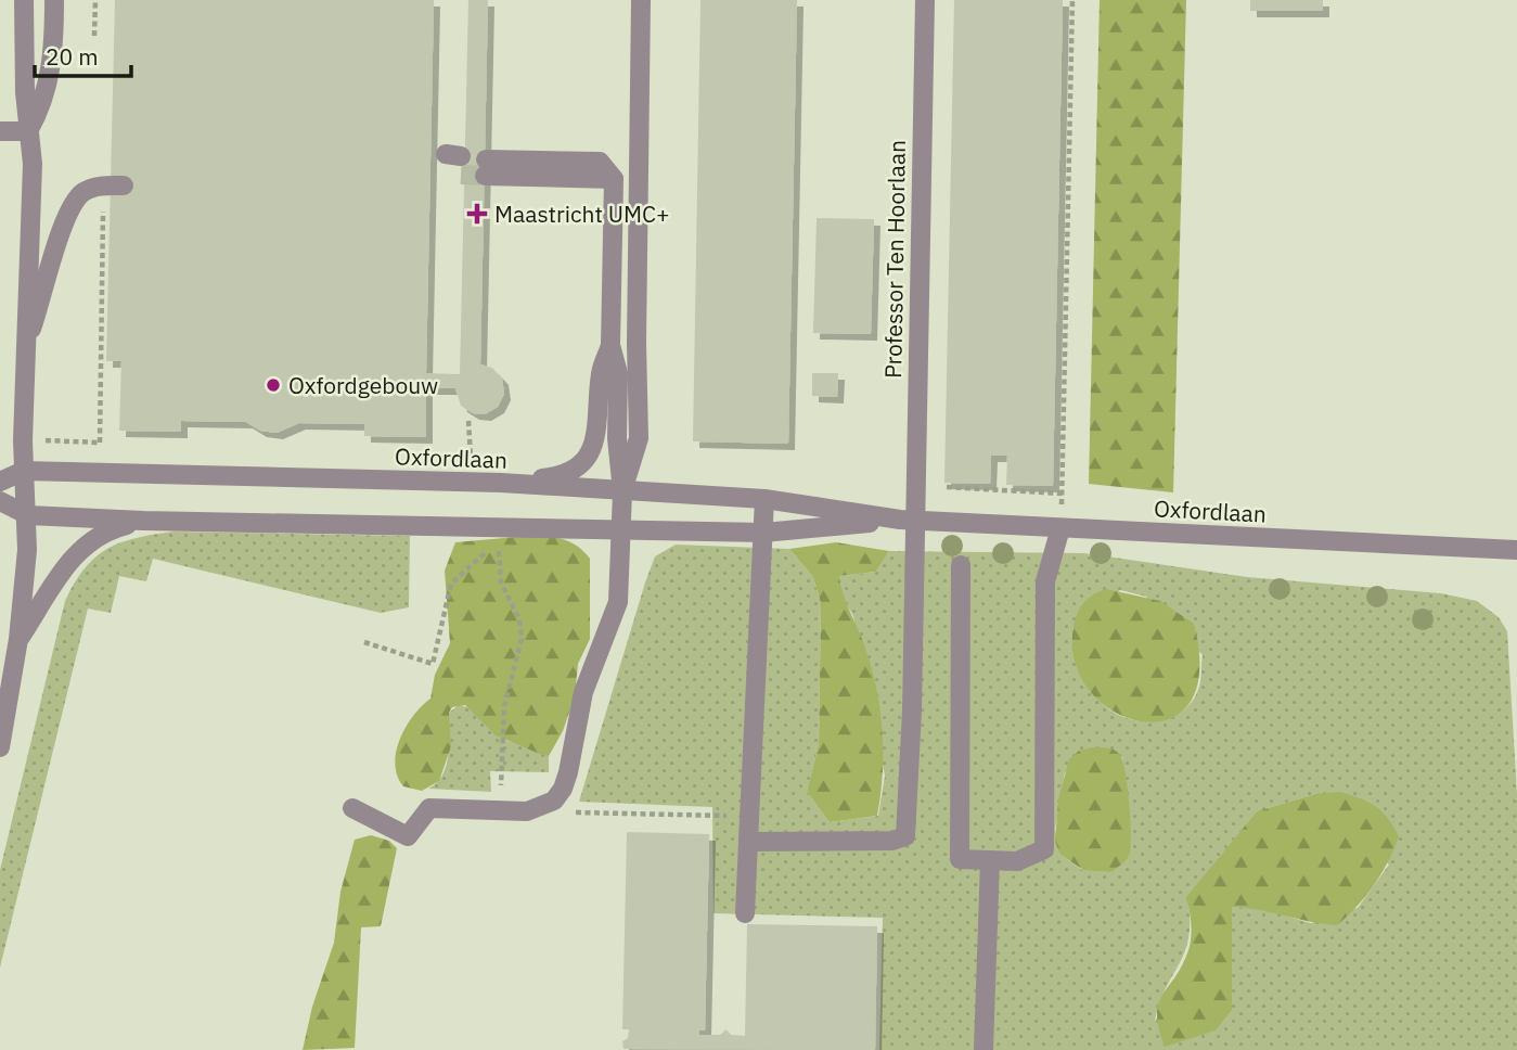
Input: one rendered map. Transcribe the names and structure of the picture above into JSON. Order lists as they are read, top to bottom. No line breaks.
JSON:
{"streets":{"street":["Professor Ten Hoorlaan","Oxfordlaan"]},"crossings":[["Professor Ten Hoorlaan","Oxfordlaan"]],"places":{"health":["Maastricht UMC+"],"other":["Oxfordgebouw"]},"scale_bar":"20 m"}
